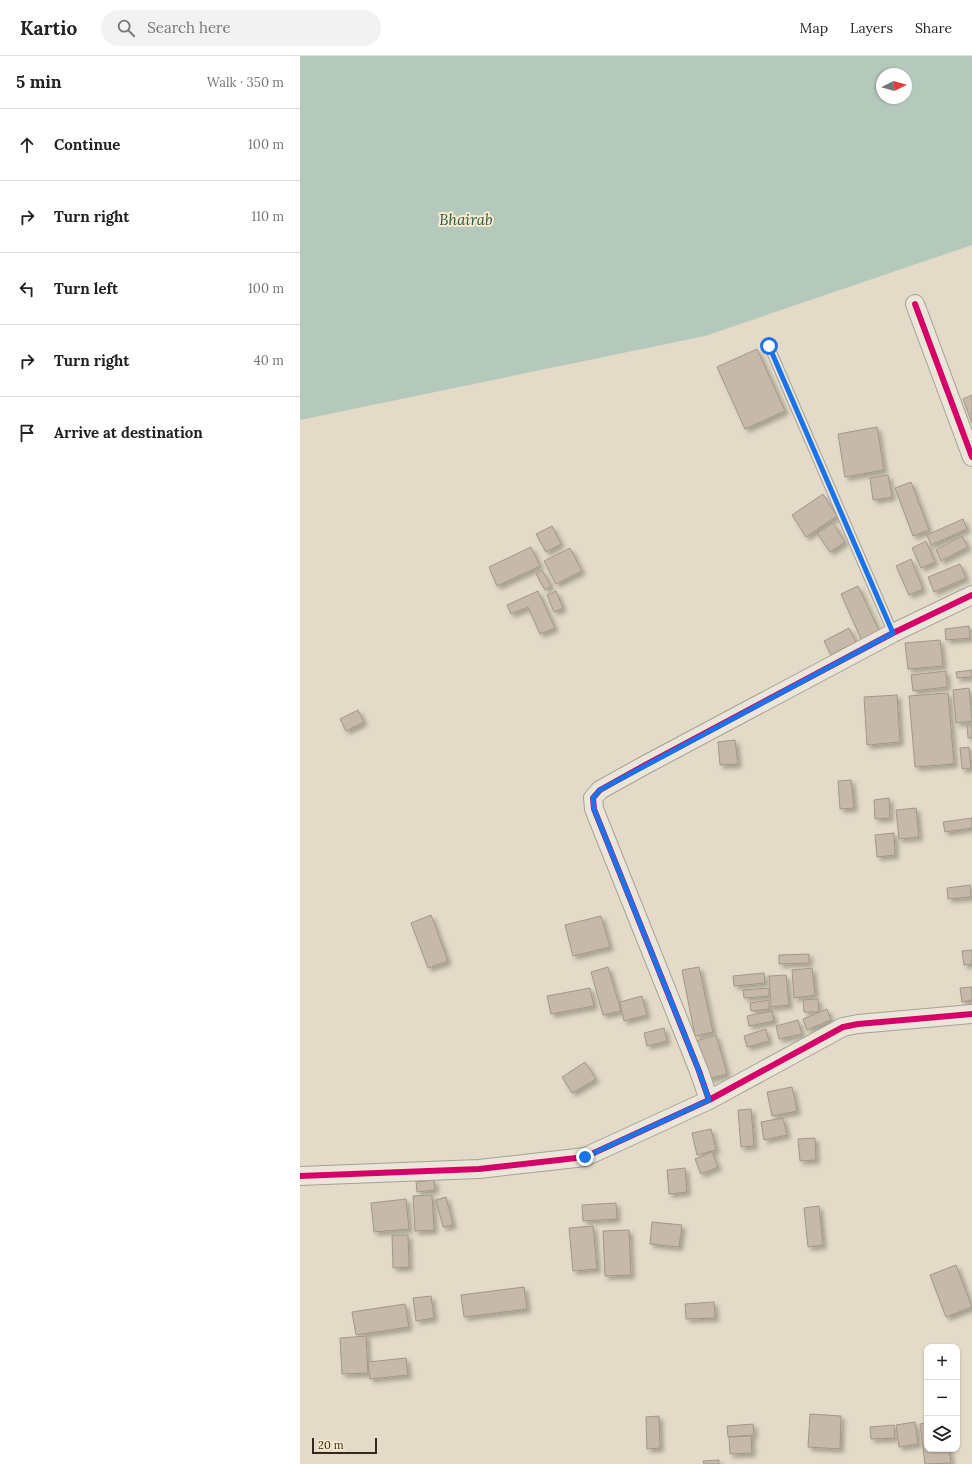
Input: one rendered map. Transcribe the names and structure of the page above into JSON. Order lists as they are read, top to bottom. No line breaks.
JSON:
{"water":["Bhairab"],"scale_bar":"20 m","north":"right","page":{"header":"Kartio","search":"Search here","nav":["Map","Layers","Share"],"heading":["5 min","Walk · 350 m"],"list":[["Continue","100 m"],["Turn right","110 m"],["Turn left","100 m"],["Turn right","40 m"],"Arrive at destination"],"map_buttons":["+","−"],"scale":"20 m"}}
